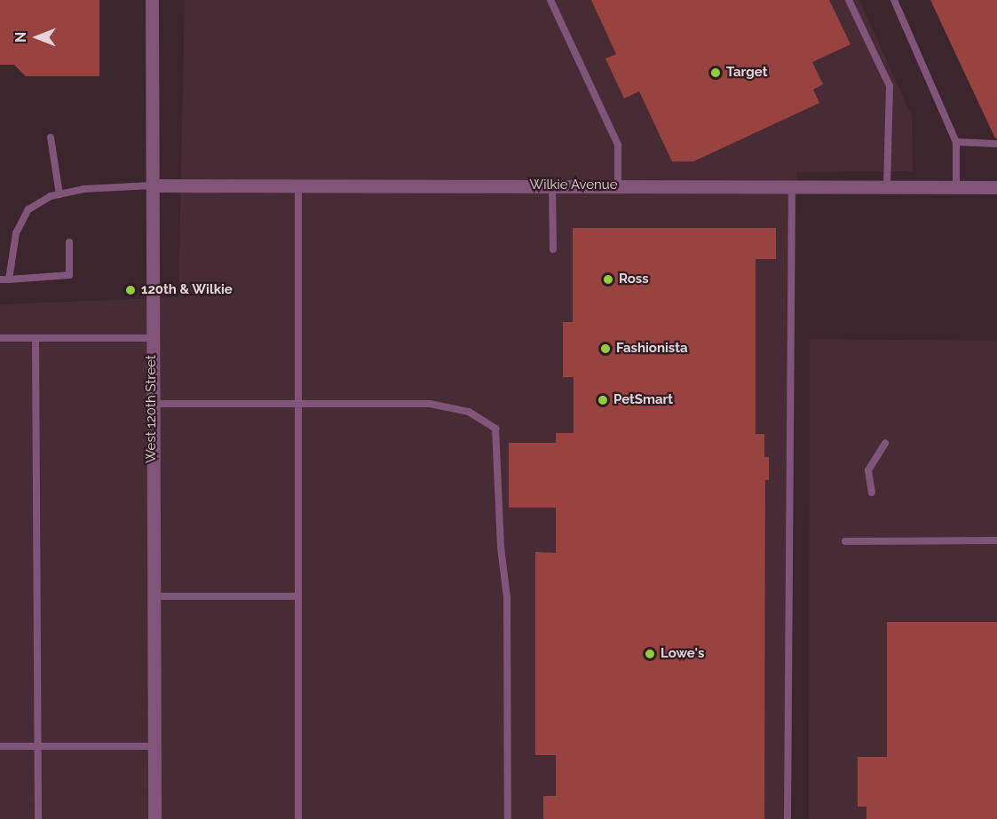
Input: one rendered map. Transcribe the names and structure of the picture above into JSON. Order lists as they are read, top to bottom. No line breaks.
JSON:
{"streets":{"street":["Wilkie Avenue","West 120th Street"]},"crossings":[["Wilkie Avenue","West 120th Street"]],"places":["Target","Ross","120th & Wilkie","Fashionista","PetSmart","Lowe's"],"north":"left"}
